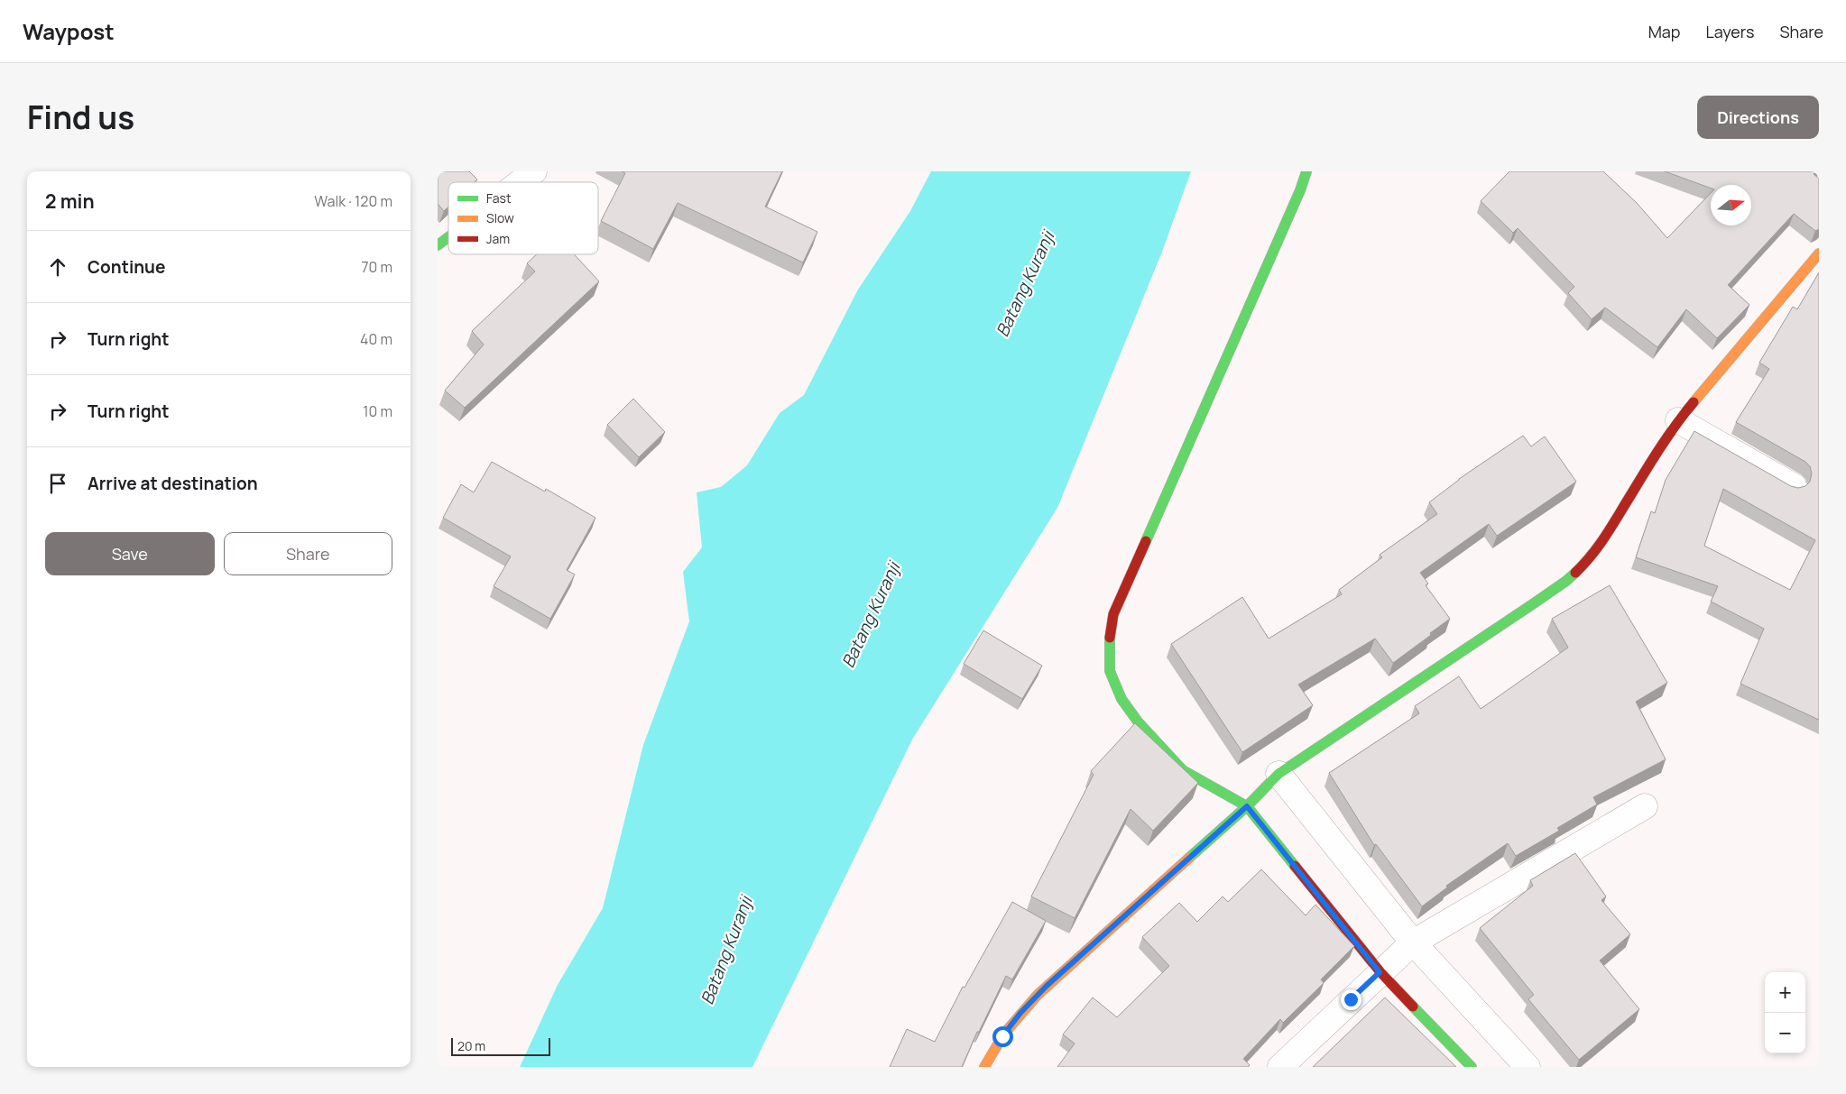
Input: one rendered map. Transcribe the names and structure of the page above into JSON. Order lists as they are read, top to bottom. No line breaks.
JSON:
{"water":["Batang Kuranji"],"legend":["Fast","Slow","Jam"],"scale_bar":"20 m","north":"right","page":{"header":"Waypost","nav":["Map","Layers","Share"],"title":"Find us","buttons":["Directions",["Save","Share"]],"heading":["2 min","Walk · 120 m"],"list":[["Continue","70 m"],["Turn right","40 m"],["Turn right","10 m"],"Arrive at destination"],"map_buttons":["+","−"],"scale":"20 m"}}
